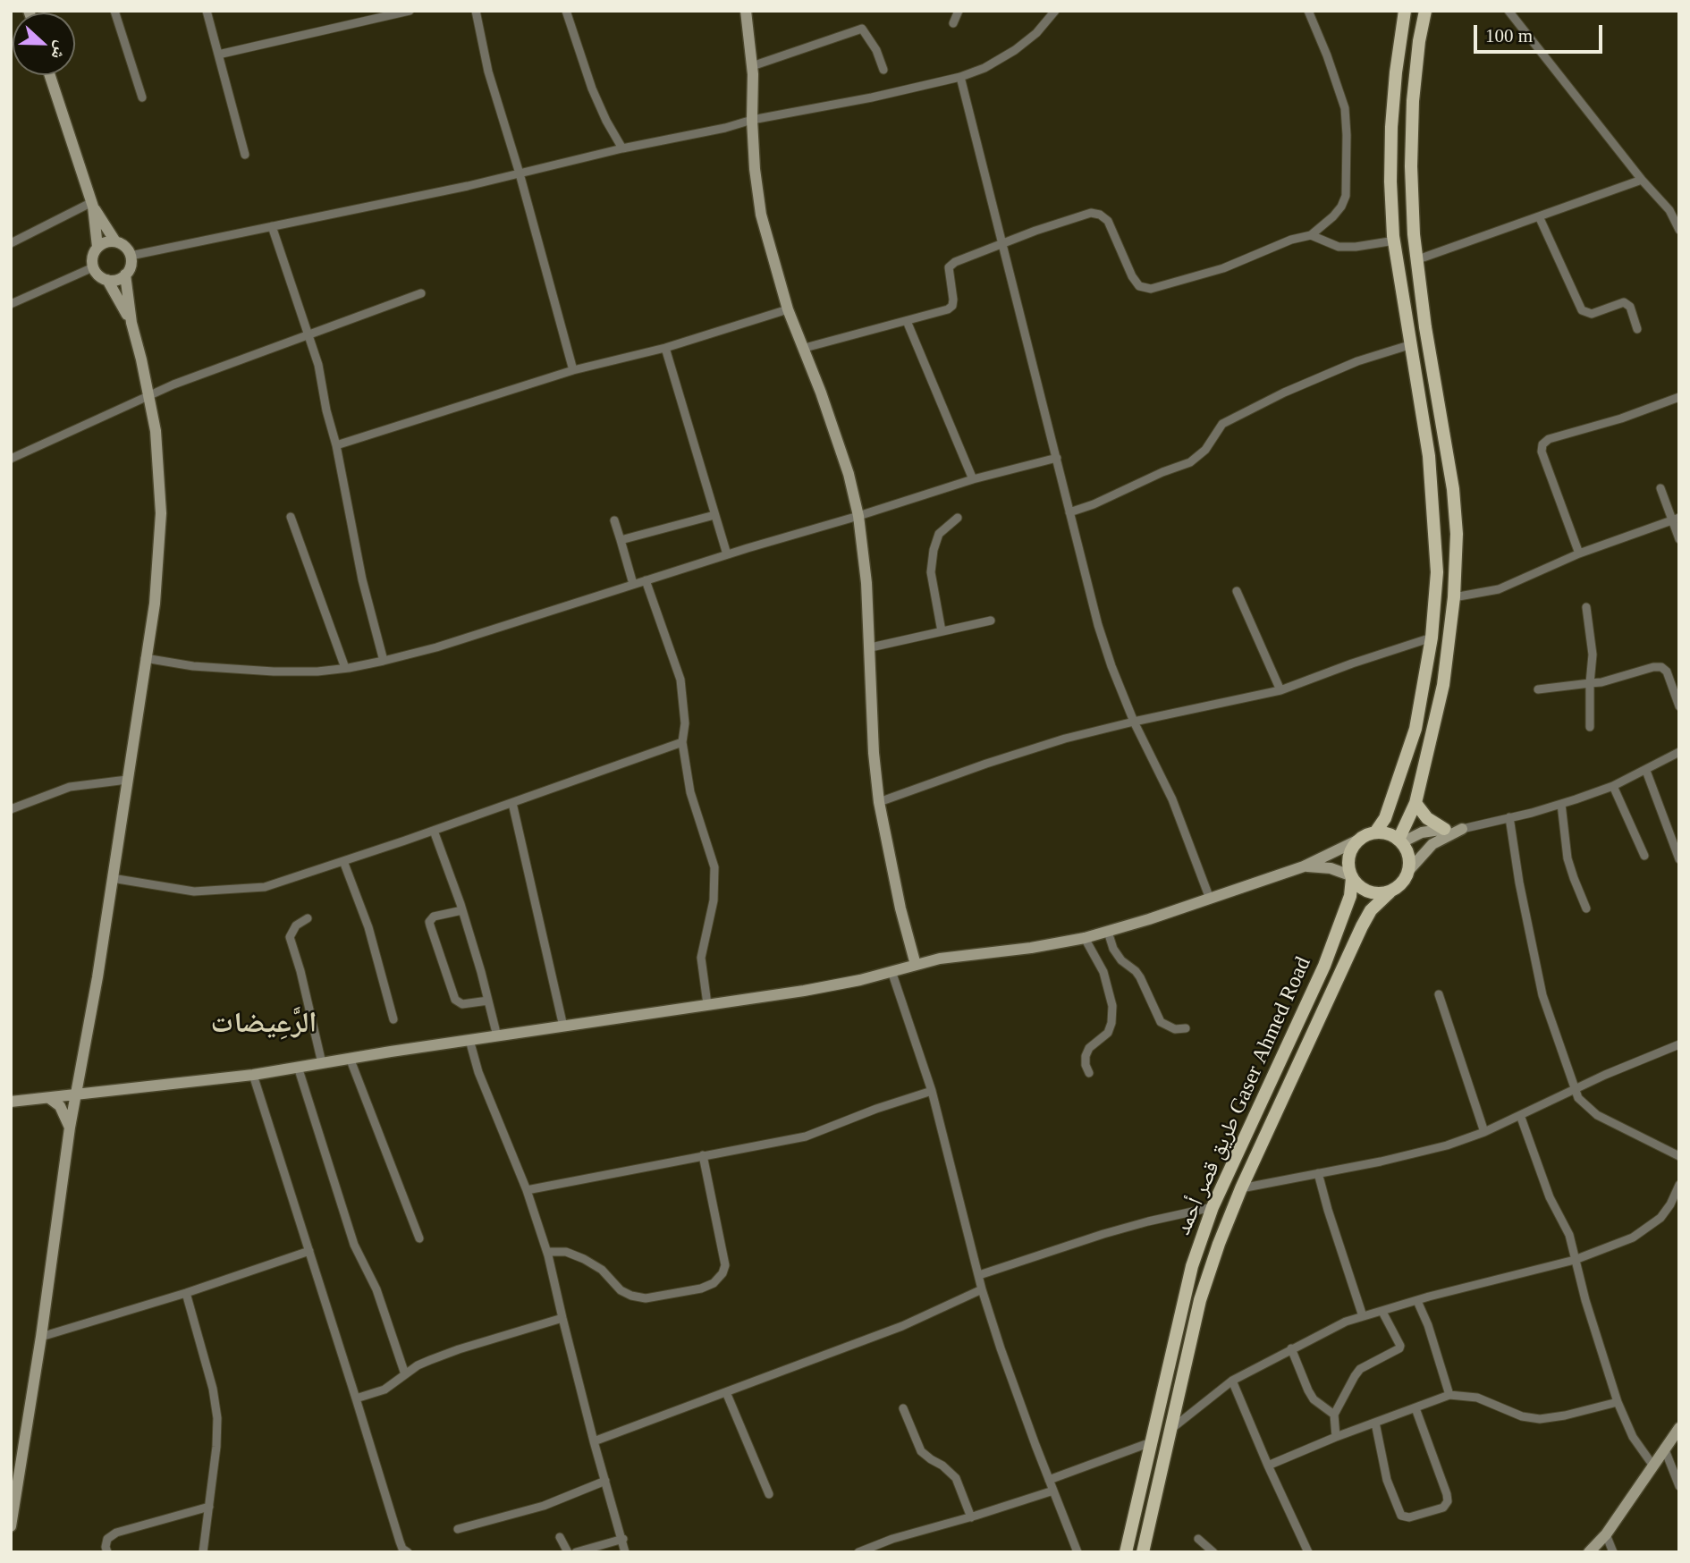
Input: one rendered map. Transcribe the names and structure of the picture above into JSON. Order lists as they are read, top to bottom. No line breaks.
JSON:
{"streets":{"main road":["طريق قصر أحمد Gaser Ahmed Road"]},"districts":["الرَّعِيضات"],"scale_bar":"100 m","north":"right"}
